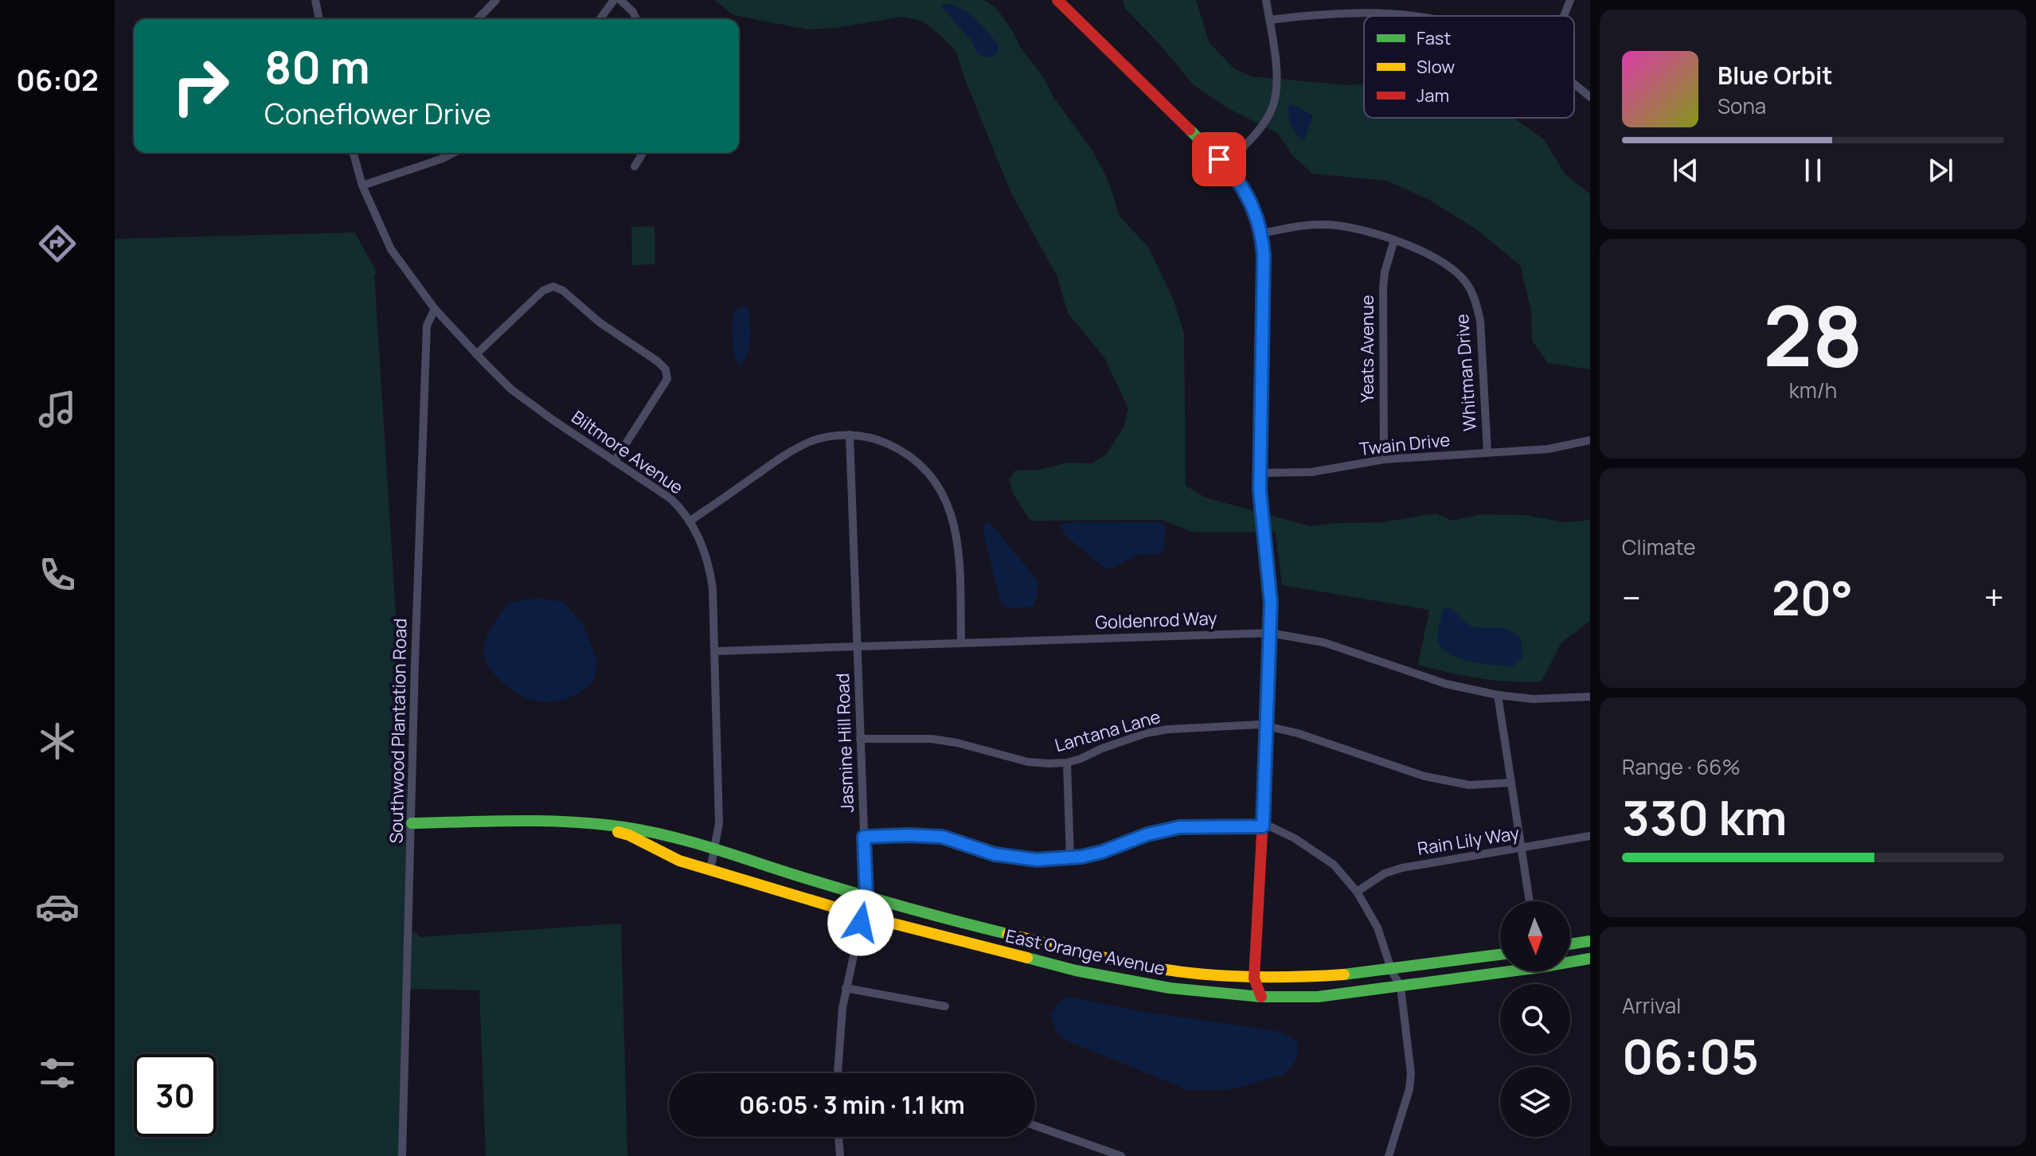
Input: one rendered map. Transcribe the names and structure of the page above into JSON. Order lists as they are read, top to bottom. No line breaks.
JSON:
{"streets":{"street":["Yeats Avenue","Whitman Drive","Twain Drive","Biltmore Avenue","Goldenrod Way","Southwood Plantation Road","Lantana Lane","Jasmine Hill Road","Rain Lily Way","East Orange Avenue"]},"crossings":[["Yeats Avenue","Whitman Drive"],["Yeats Avenue","Twain Drive"],["Whitman Drive","Twain Drive"],["Biltmore Avenue","Goldenrod Way"],["Biltmore Avenue","Southwood Plantation Road"],["Biltmore Avenue","East Orange Avenue"],["Goldenrod Way","Jasmine Hill Road"],["Southwood Plantation Road","East Orange Avenue"],["Lantana Lane","Jasmine Hill Road"],["Jasmine Hill Road","East Orange Avenue"]],"legend":["Fast","Slow","Jam"],"north":"bottom","page":{"tabs":"06:02","turn":["80 m","Coneflower Drive"],"song":["Blue Orbit","Sona"],"tile":[["28","km/h"],"Climate",["Range · 66%","330 km"],["Arrival","06:05"]],"heat":["−","20°","+"],"limit":"30","trip":"06:05 · 3 min · 1.1 km"}}
